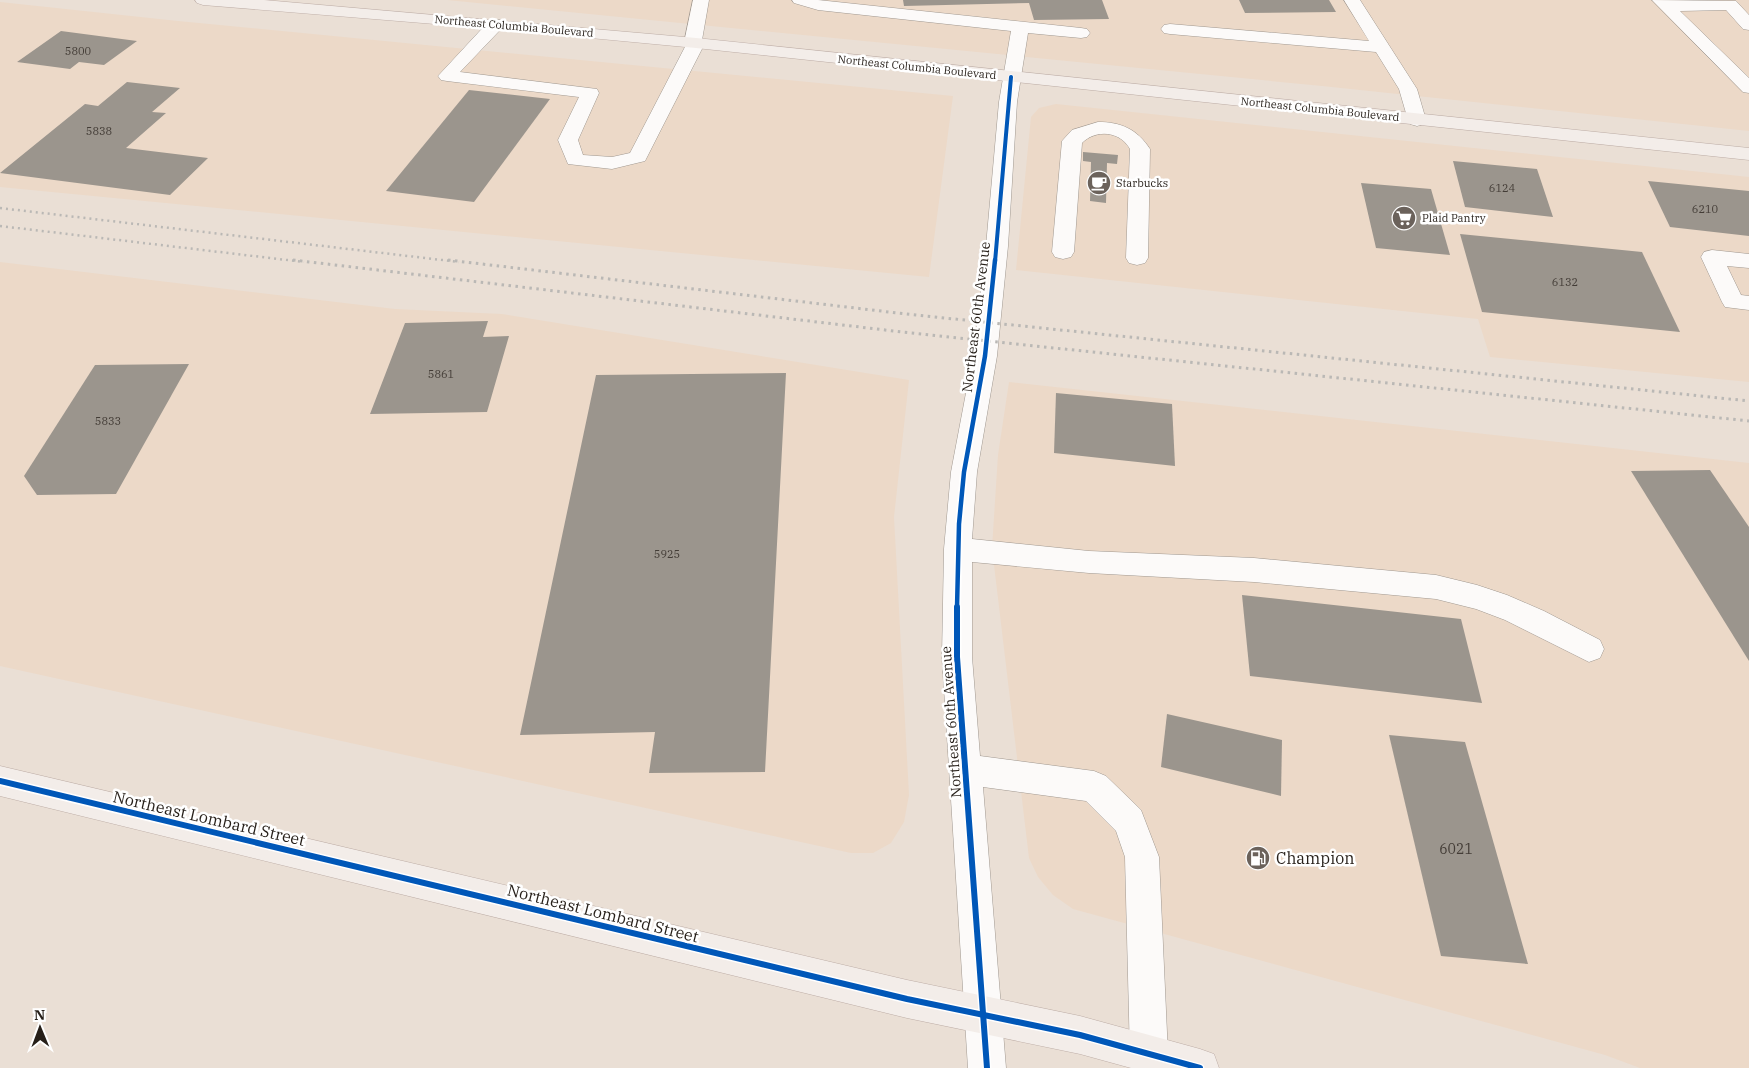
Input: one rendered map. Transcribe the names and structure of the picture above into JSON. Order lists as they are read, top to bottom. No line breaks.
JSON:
{"streets":{"main road":["Northeast Columbia Boulevard","Northeast Lombard Street"],"street":["Northeast 60th Avenue"]},"crossings":[["Northeast Columbia Boulevard","Northeast 60th Avenue"],["Northeast 60th Avenue","Northeast Lombard Street"]],"places":{"cafe":["Starbucks"],"supermarket":["Plaid Pantry"],"fuel station":["Champion"]},"house_numbers":["5800","5838","6124","6210","6132","5861","5833","5925","6021"],"north":"top"}
